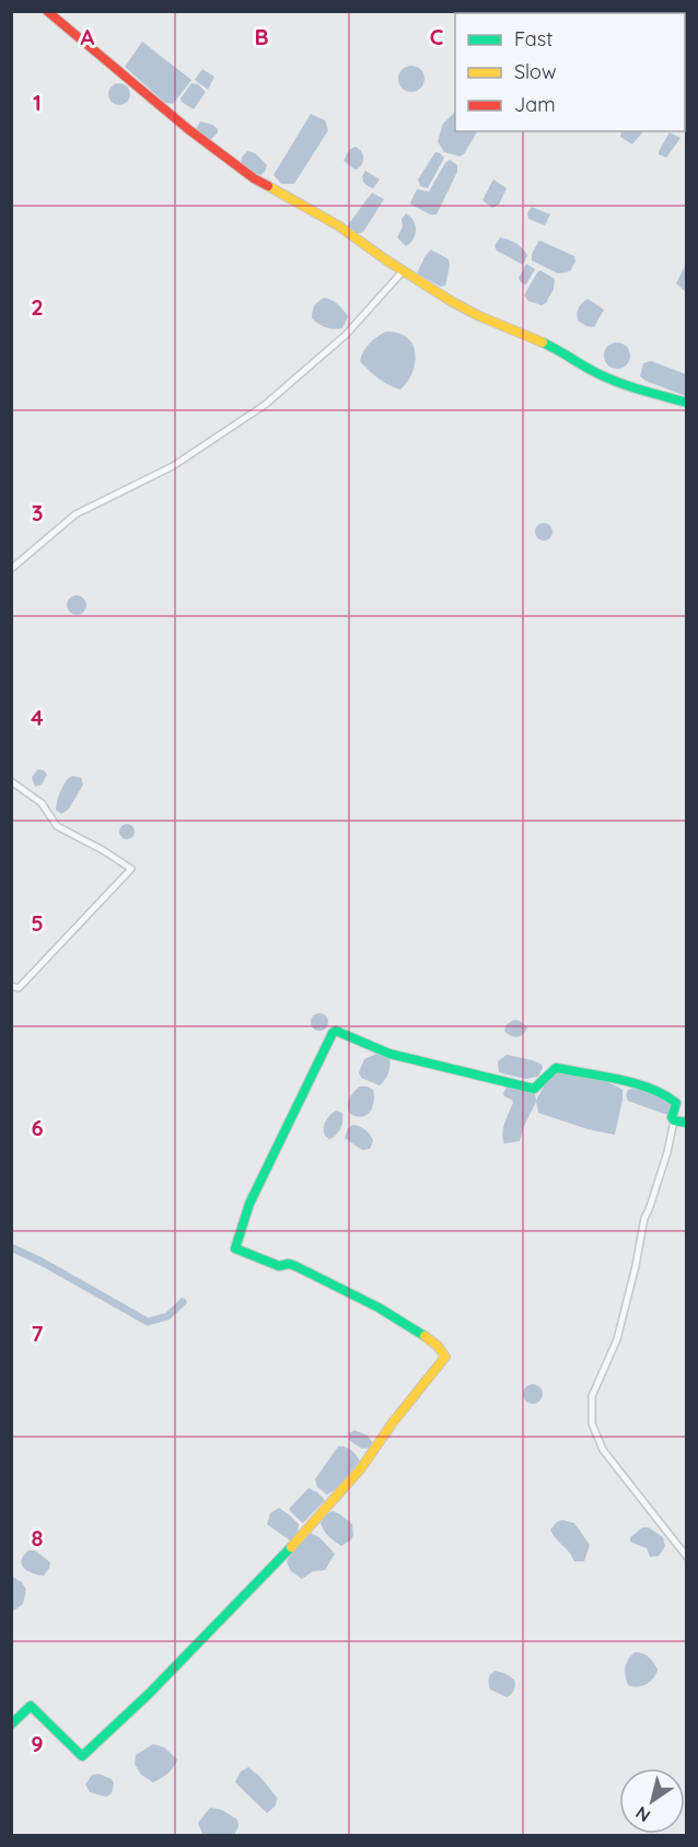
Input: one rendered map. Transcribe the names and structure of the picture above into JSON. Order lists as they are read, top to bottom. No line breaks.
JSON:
{"legend":["Fast","Slow","Jam"],"north":"bottom left","grid":{"columns":["A","B","C"],"rows":["1","2","3","4","5","6","7","8","9"]}}
